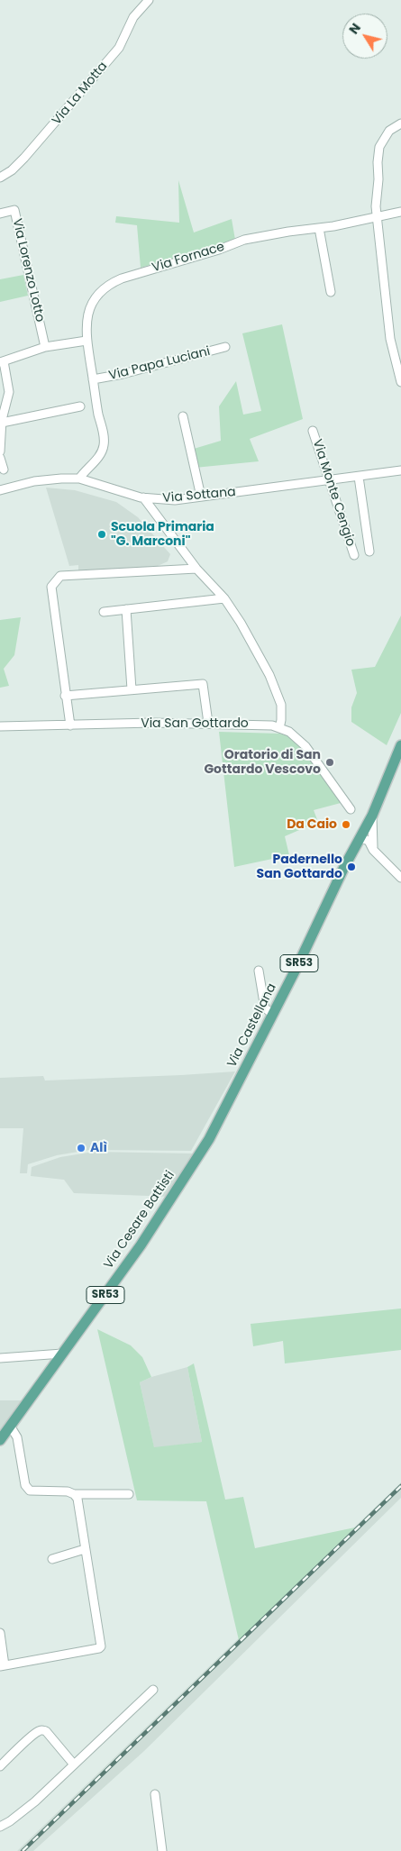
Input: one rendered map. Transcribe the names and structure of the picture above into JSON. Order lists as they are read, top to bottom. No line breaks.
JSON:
{"streets":{"main road":["SR53","Via Castellana","Via Cesare Battisti"],"street":["Via La Motta","Via Fornace","Via Lorenzo Lotto","Via Papa Luciani","Via Monte Cengio","Via Sottana","Via San Gottardo"]},"crossings":[["Via Fornace","Via Papa Luciani"],["Via Fornace","Via Sottana"],["Via Monte Cengio","Via Sottana"],["Via Castellana","Via Cesare Battisti"]],"places":["Scuola Primaria \"G. Marconi\"","Oratorio di San Gottardo Vescovo","Da Caio","Padernello San Gottardo","Alì"],"north":"top left"}
